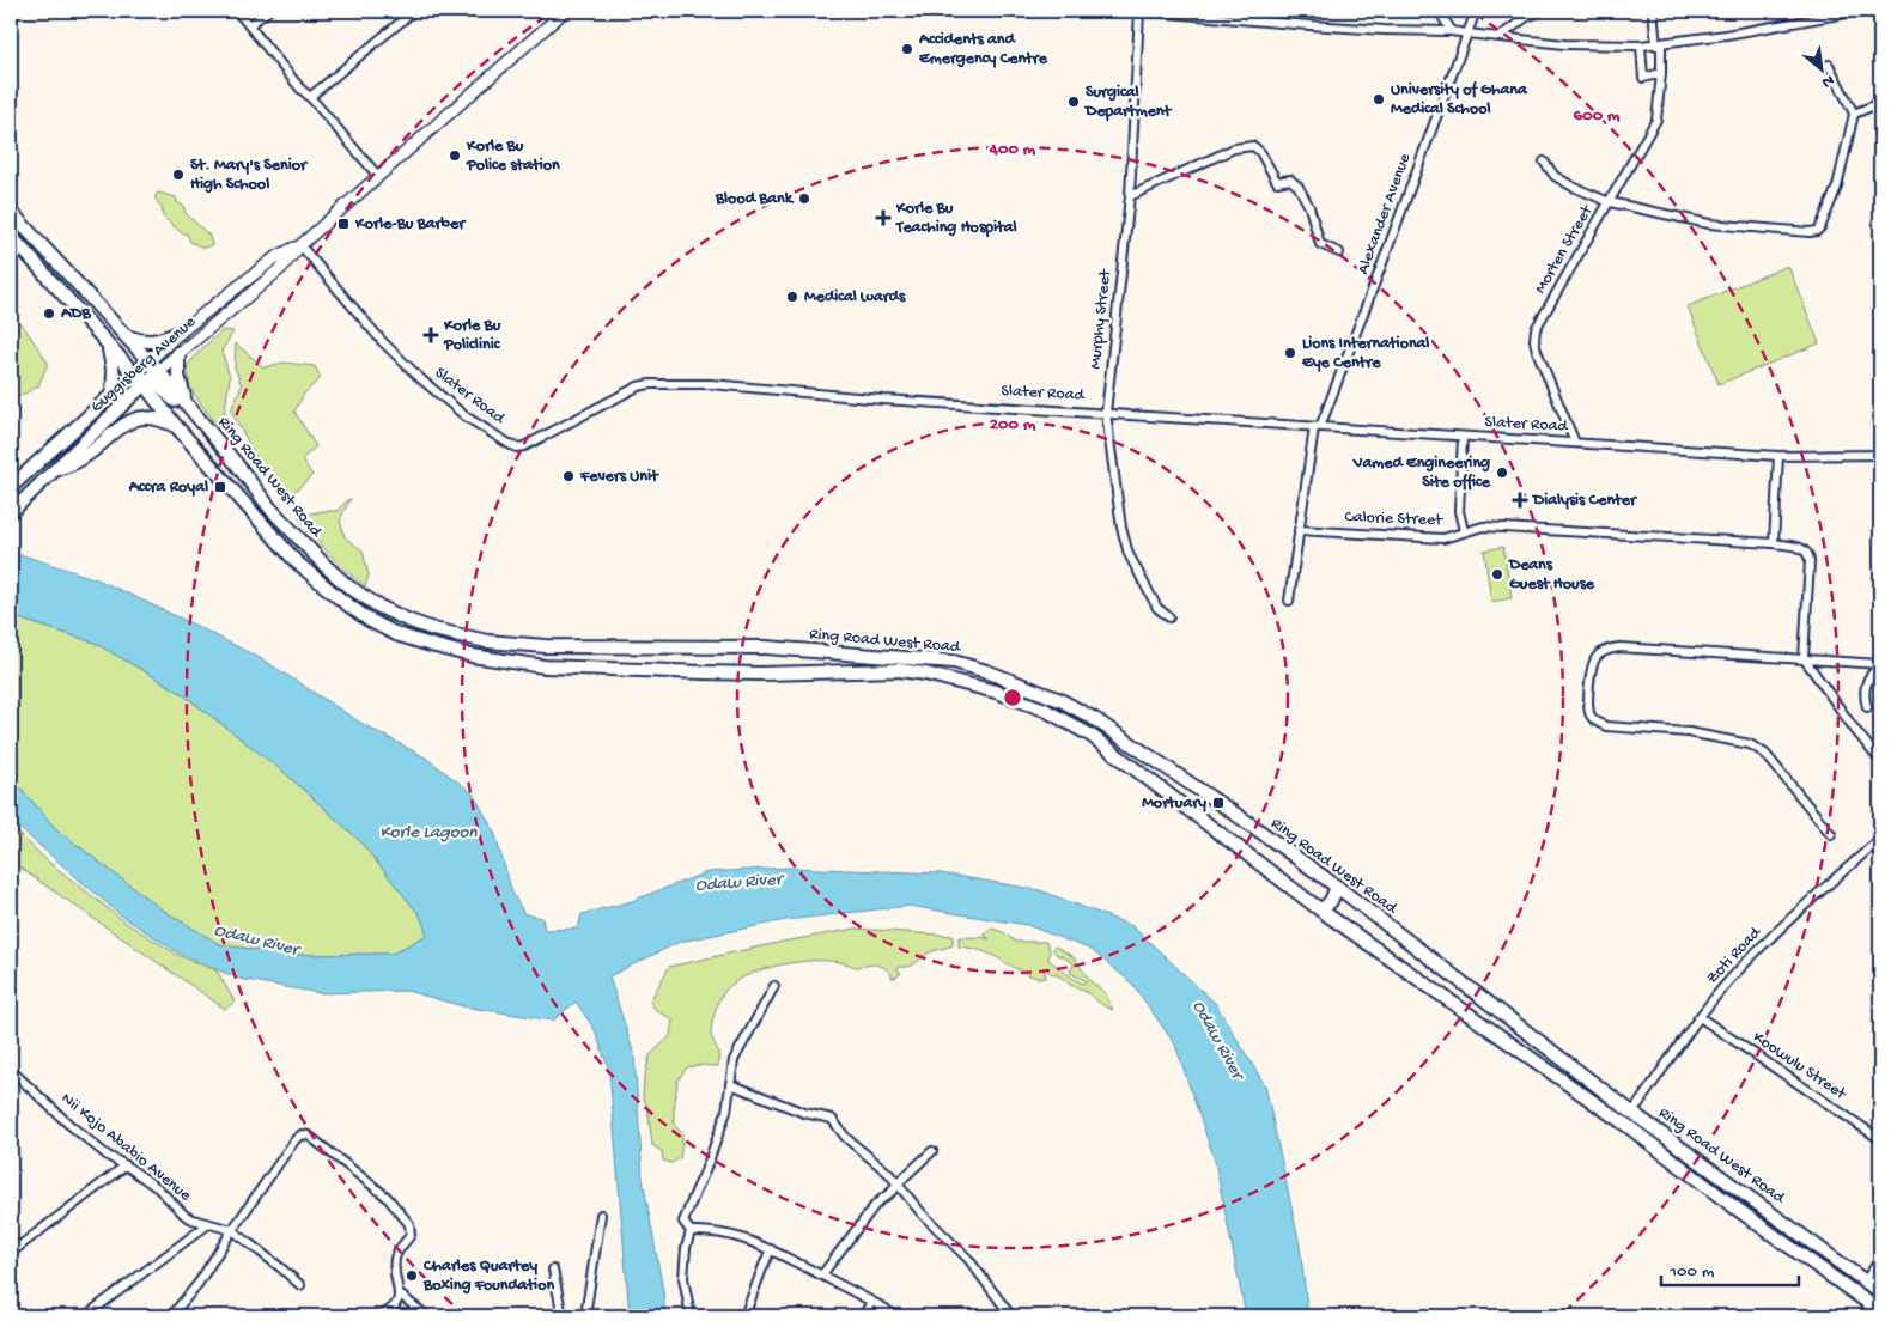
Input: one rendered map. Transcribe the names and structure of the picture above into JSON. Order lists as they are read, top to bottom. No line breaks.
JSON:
{"streets":{"main road":["Guggisberg Avenue","Ring Road West Road"],"street":["Alexander Avenue","Morten Street","Murphy Street","Slater Road","Calorie Street","Zoti Road","Koowulu Street","Nii Kojo Ababio Avenue"]},"crossings":[["Alexander Avenue","Slater Road"],["Alexander Avenue","Calorie Street"],["Morten Street","Slater Road"],["Murphy Street","Slater Road"],["Guggisberg Avenue","Slater Road"],["Guggisberg Avenue","Ring Road West Road"],["Ring Road West Road","Zoti Road"],["Zoti Road","Koowulu Street"]],"water":["Korle Lagoon","Odaw River"],"places":{"other":["Accidents and Emergency Centre","University of Ghana Medical School","Surgical Department","Korle Bu Police station","St. Mary's Senior High School","Blood Bank","Medical wards","ADB","Lions International Eye Centre","Vamed Engineering Site office","Fevers Unit","Deans Guest House","Charles Quartey Boxing Foundation"],"health":["Korle Bu Teaching Hospital","Korle Bu Policlinic","Dialysis Center"],"transit":["Korle-Bu Barber","Accra Royal","Mortuary"]},"scale_bar":"100 m","north":"bottom right","rings":["600 m","400 m","200 m"]}
